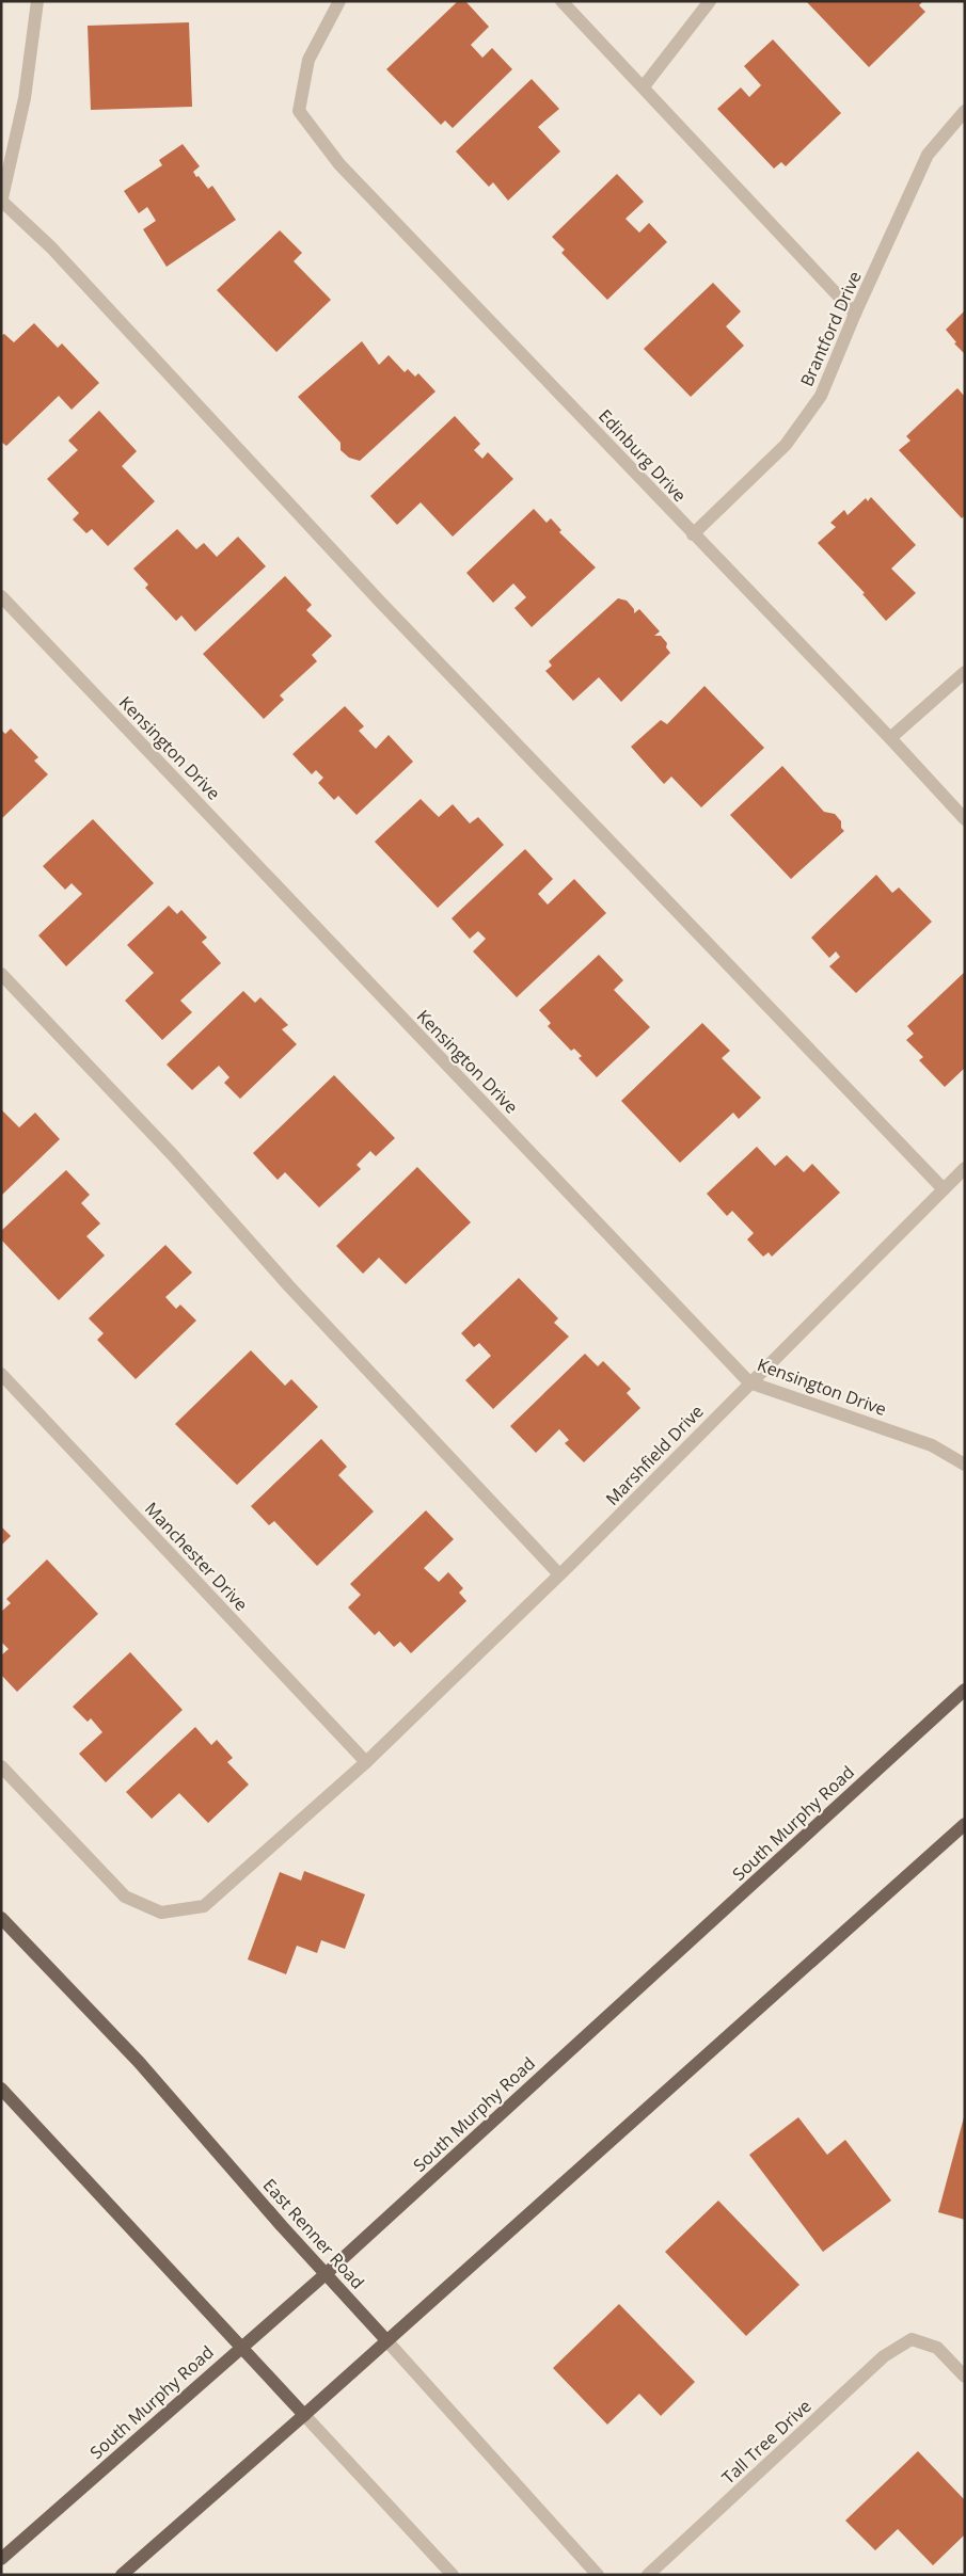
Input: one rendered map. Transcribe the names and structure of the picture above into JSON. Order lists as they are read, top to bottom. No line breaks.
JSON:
{"streets":{"main road":["South Murphy Road","East Renner Road"],"street":["Brantford Drive","Edinburg Drive","Kensington Drive","Marshfield Drive","Manchester Drive","Tall Tree Drive"]},"crossings":[["Brantford Drive","Edinburg Drive"],["Kensington Drive","Marshfield Drive"],["Marshfield Drive","Manchester Drive"],["South Murphy Road","East Renner Road"]]}
